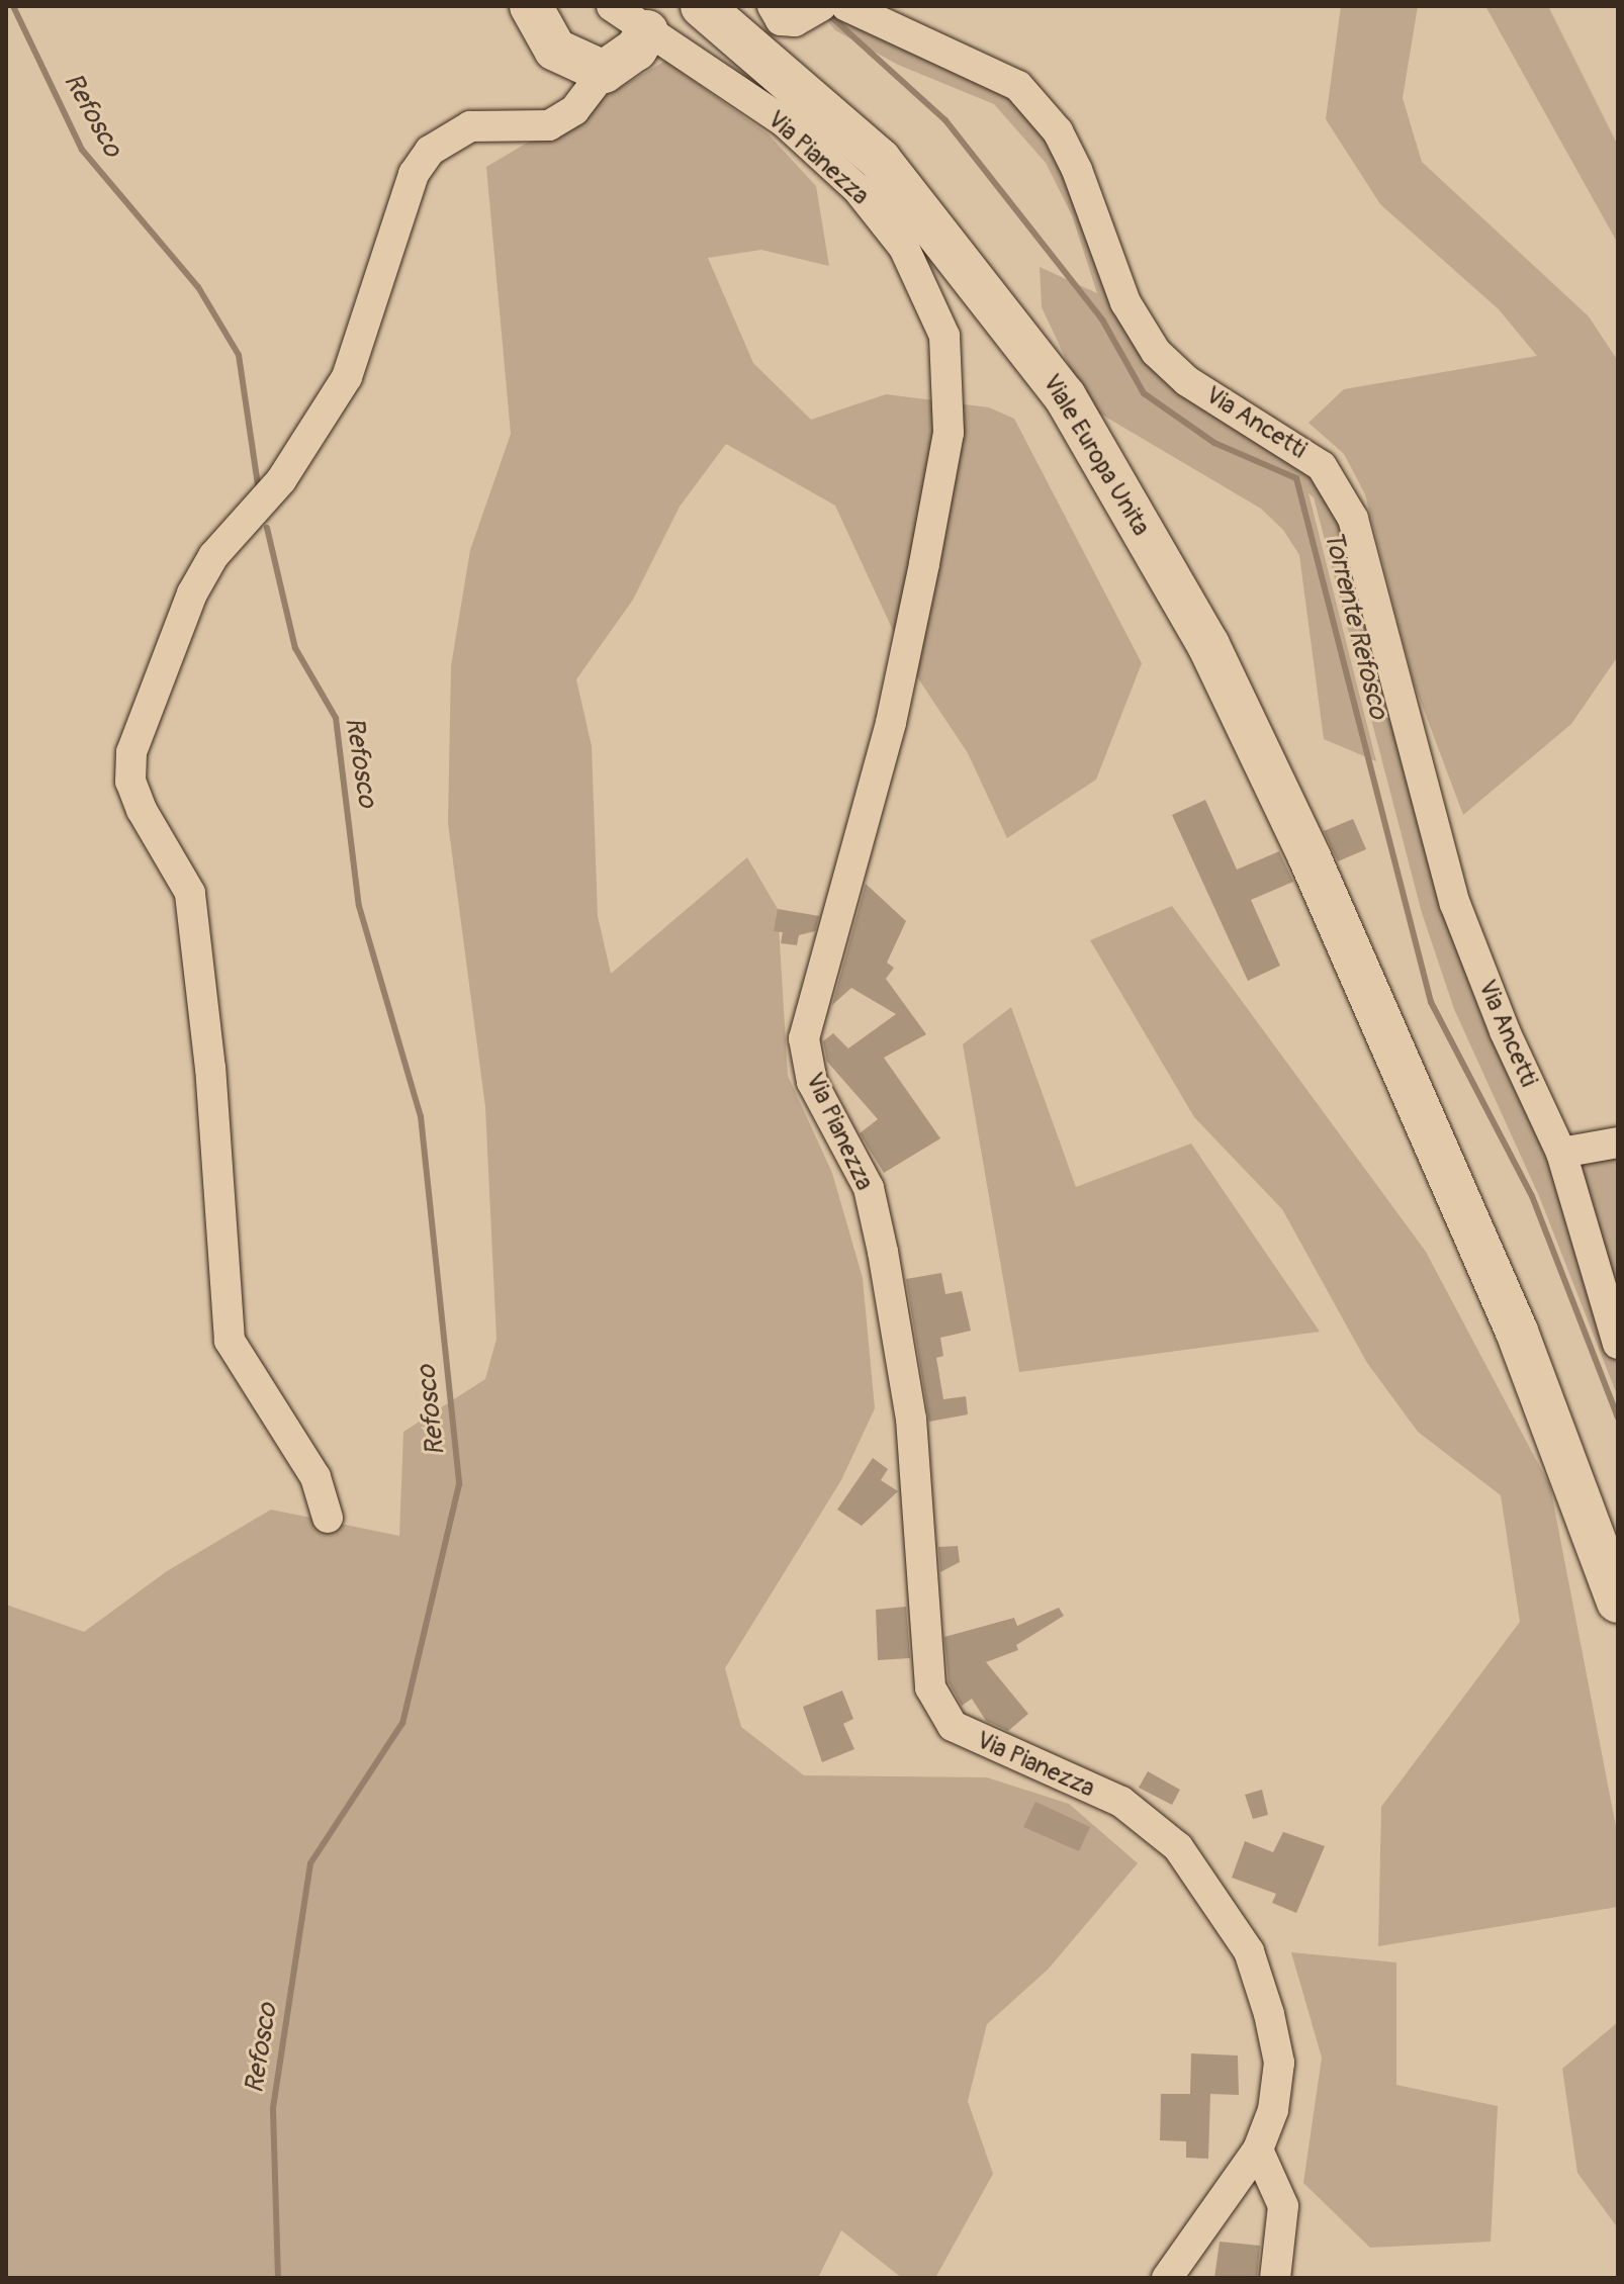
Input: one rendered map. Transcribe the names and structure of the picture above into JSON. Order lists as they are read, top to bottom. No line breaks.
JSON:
{"streets":{"highway":["Viale Europa Unita"],"street":["Via Pianezza","Via Ancetti"]},"water":["Refosco","Torrente Refosco"]}
